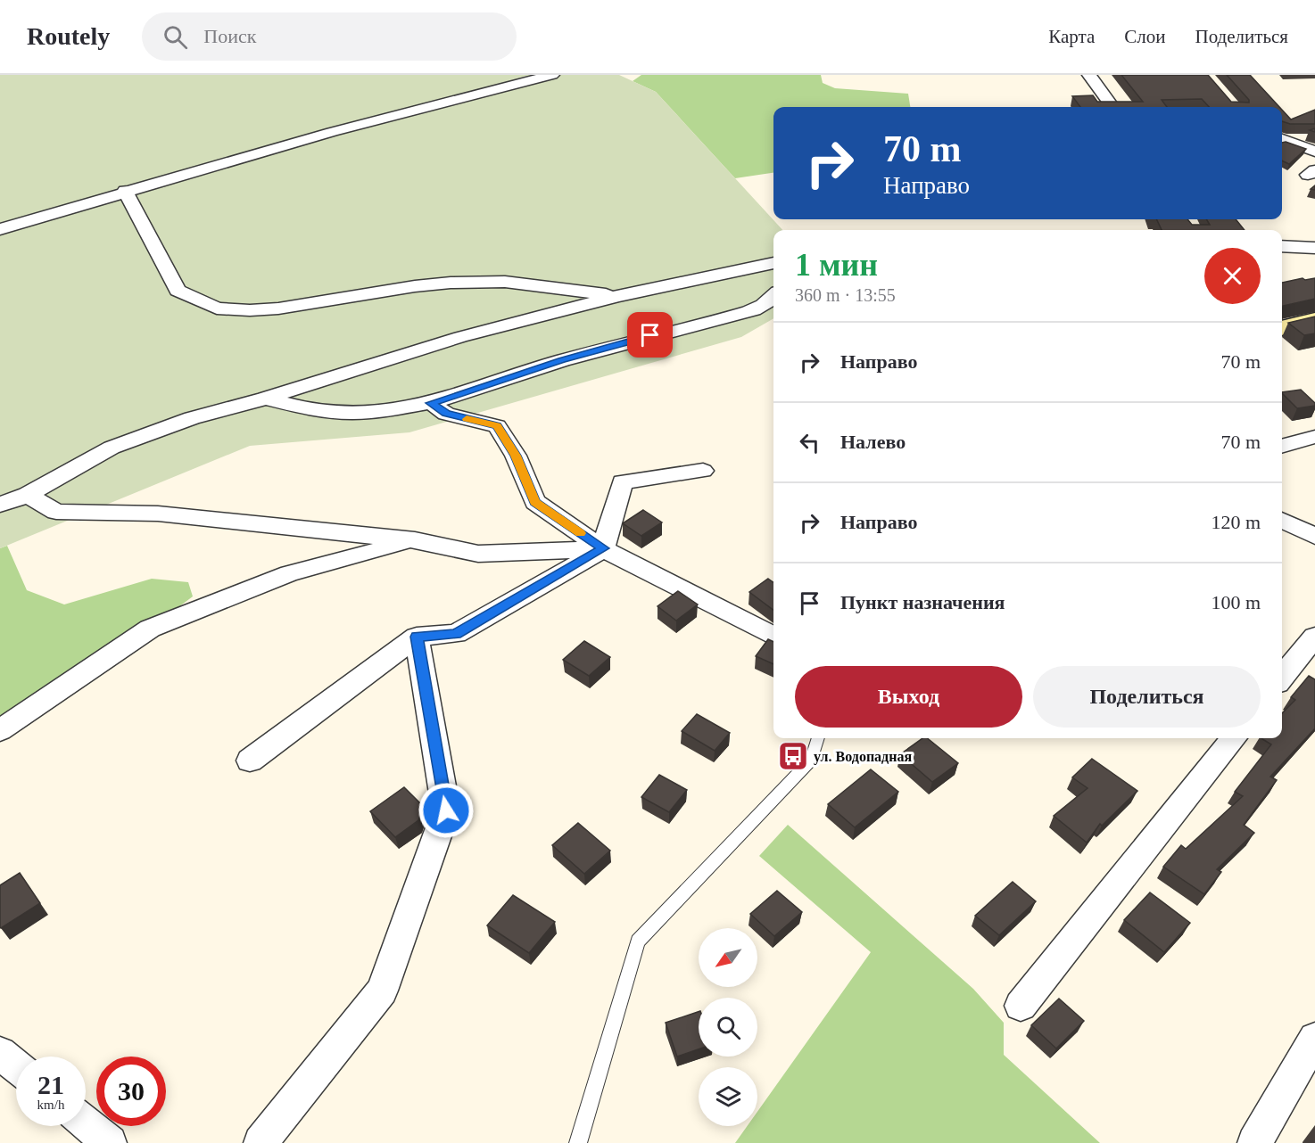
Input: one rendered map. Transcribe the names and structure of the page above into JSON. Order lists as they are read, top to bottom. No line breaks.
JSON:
{"places":{"bus stop":["ул. Водопадная"]},"north":"bottom left","page":{"header":"Routely","search":"Поиск","nav":["Карта","Слои","Поделиться"],"turn":["70 m","Направо"],"heading":["1 мин","360 m · 13:55"],"list":[{"name":"Направо","value":"70 m"},{"name":"Налево","value":"70 m"},{"name":"Направо","value":"120 m"},{"name":"Пункт назначения","value":"100 m"}],"buttons":["Выход","Поделиться"],"speed":"21 km/h","limit":"30"}}
